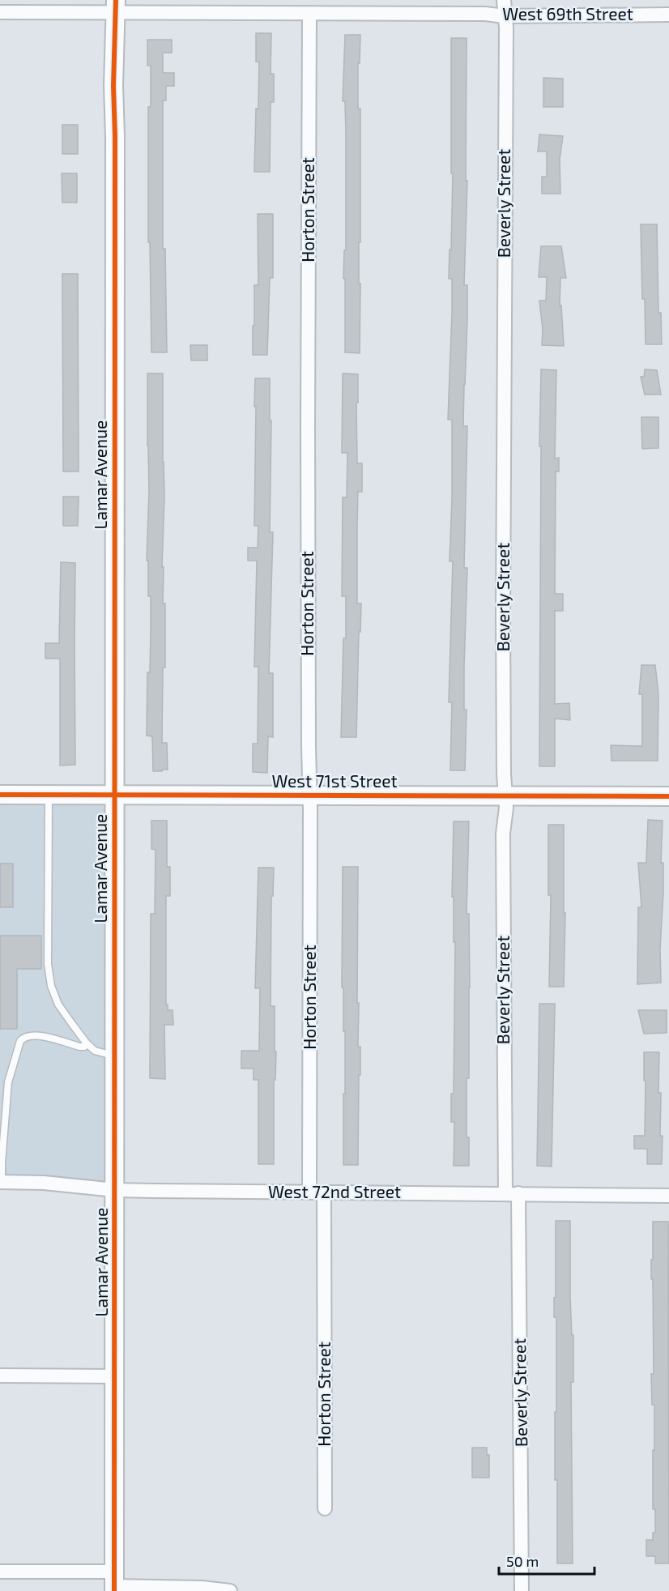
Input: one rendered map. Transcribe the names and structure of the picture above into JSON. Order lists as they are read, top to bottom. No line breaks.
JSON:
{"streets":{"street":["West 69th Street","Beverly Street","Horton Street","Lamar Avenue","West 71st Street","West 72nd Street"]},"crossings":[["West 69th Street","Beverly Street"],["West 69th Street","Horton Street"],["West 69th Street","Lamar Avenue"],["Beverly Street","West 71st Street"],["Beverly Street","West 72nd Street"],["Horton Street","West 71st Street"],["Horton Street","West 72nd Street"],["Lamar Avenue","West 71st Street"],["Lamar Avenue","West 72nd Street"]],"scale_bar":"50 m"}
